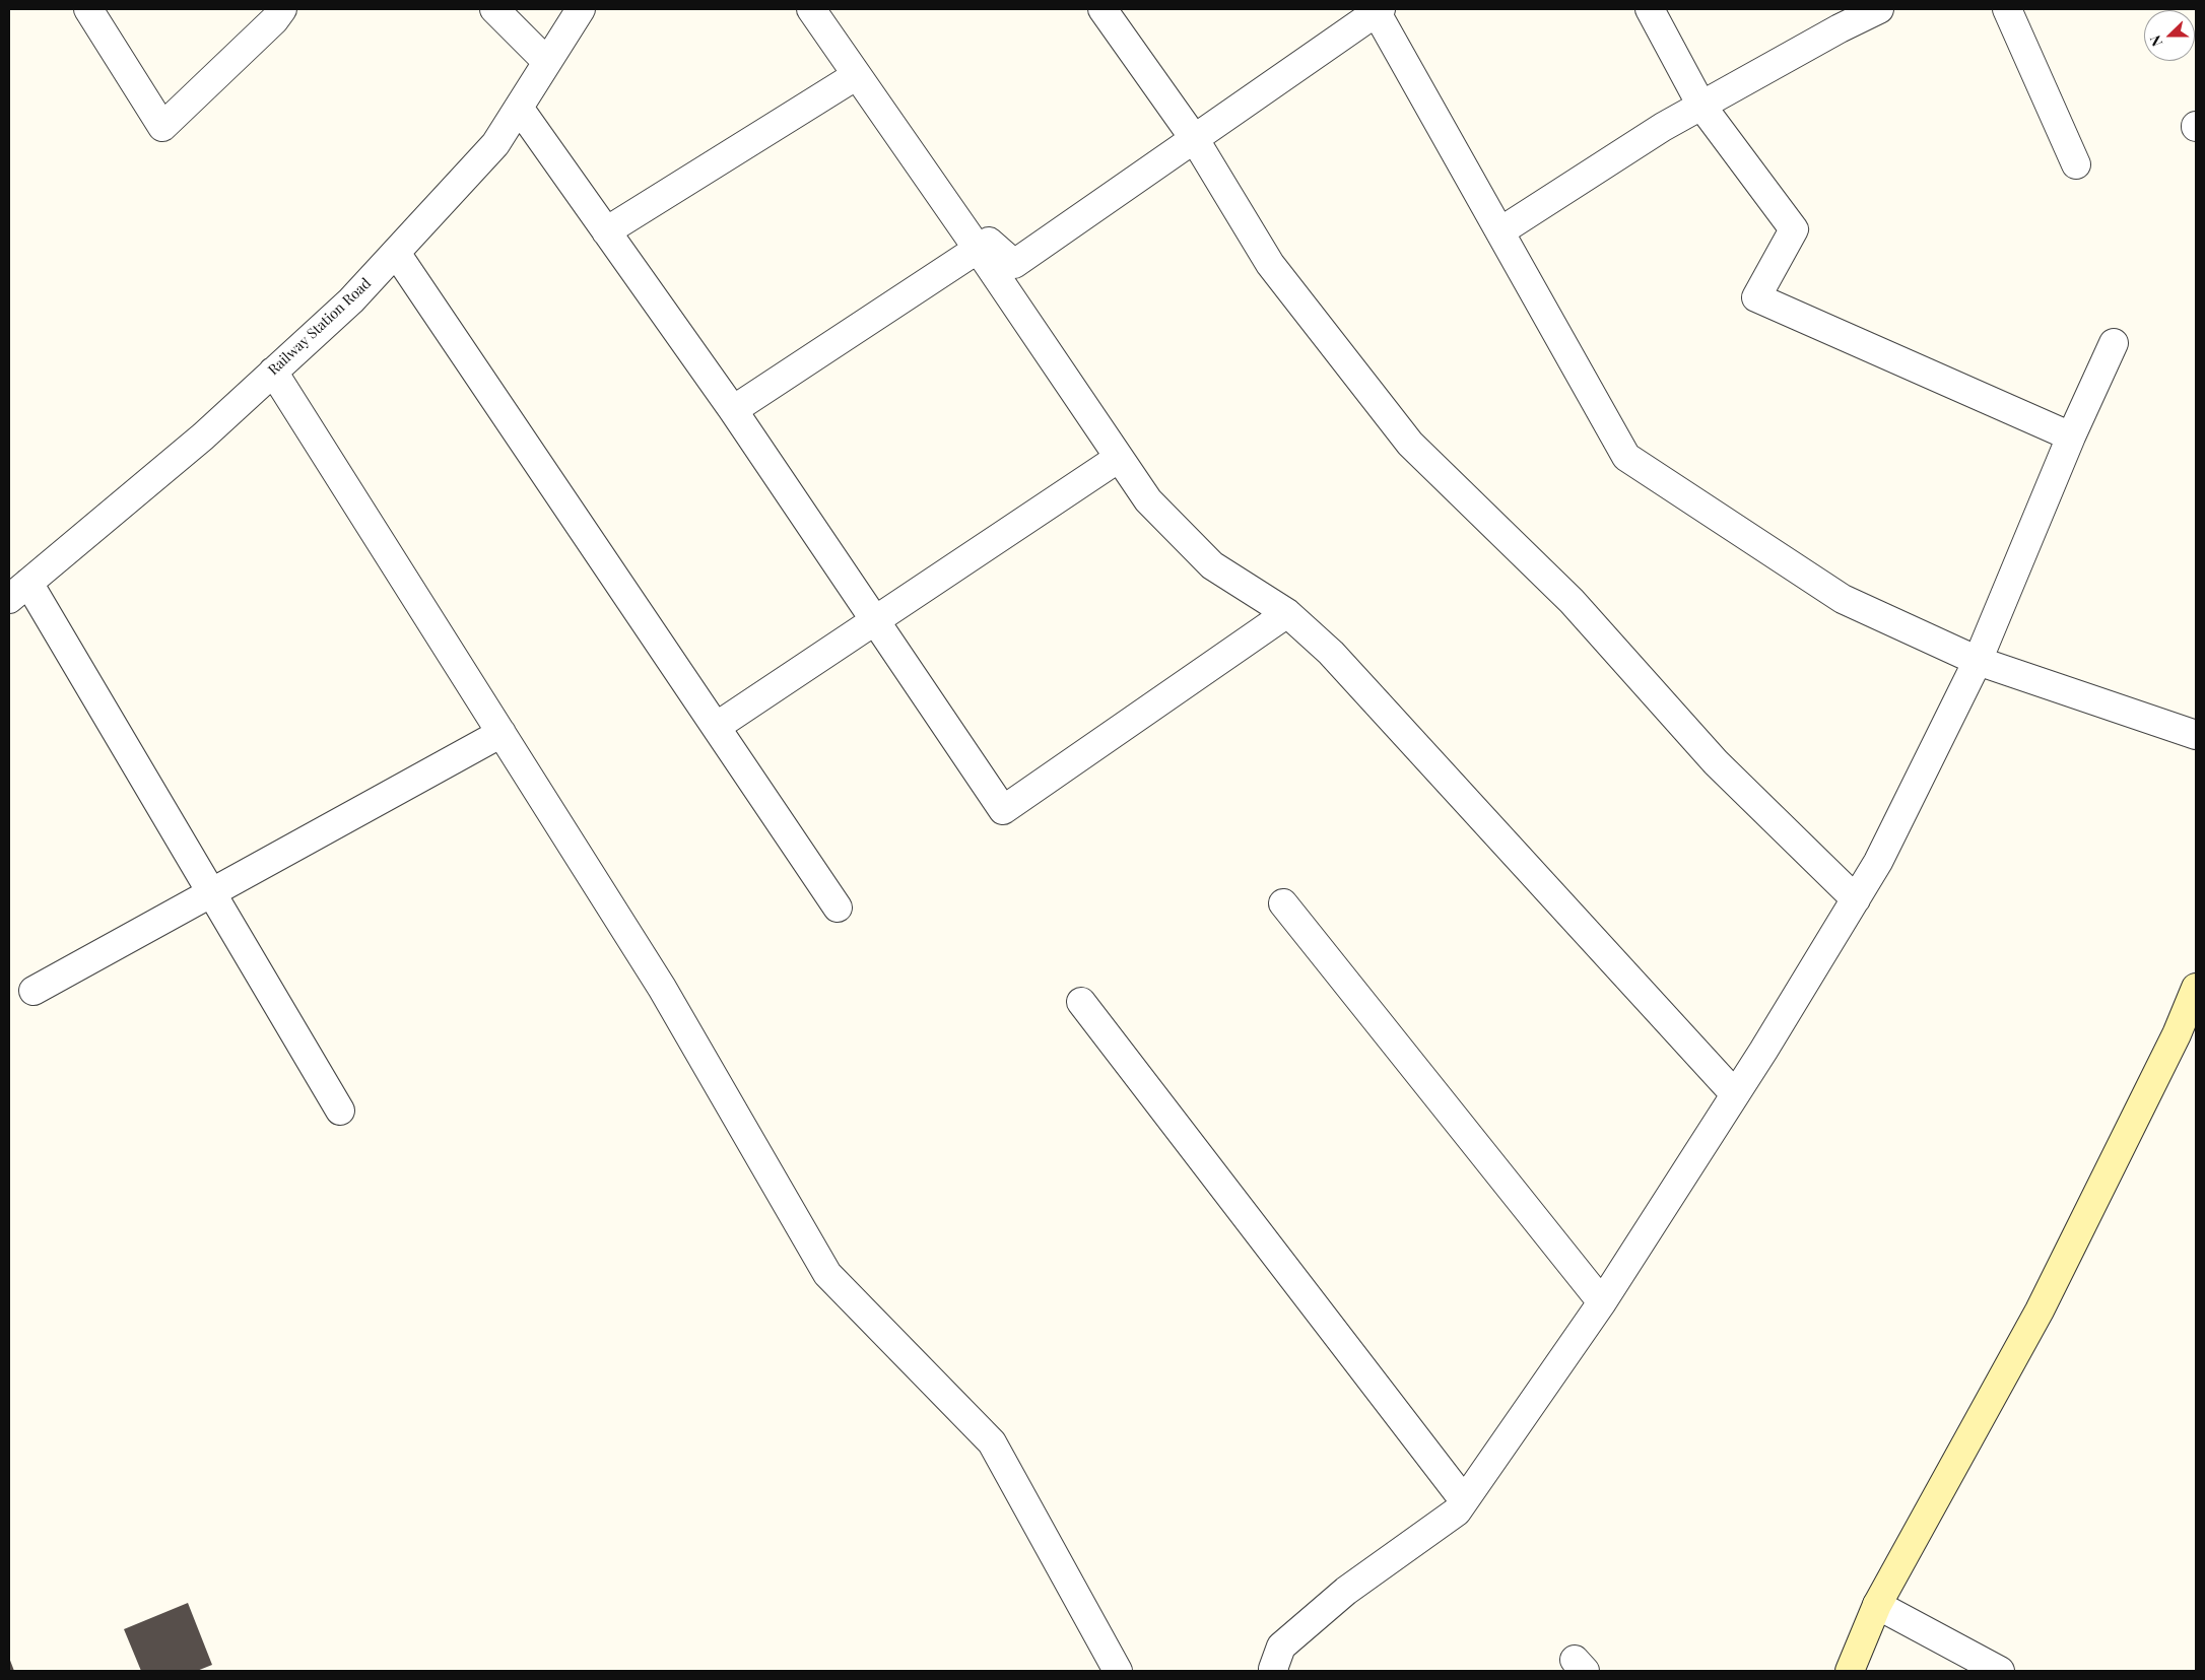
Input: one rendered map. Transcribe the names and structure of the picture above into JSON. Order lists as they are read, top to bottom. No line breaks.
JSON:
{"streets":{"street":["Railway Station Road"]},"north":"left"}
